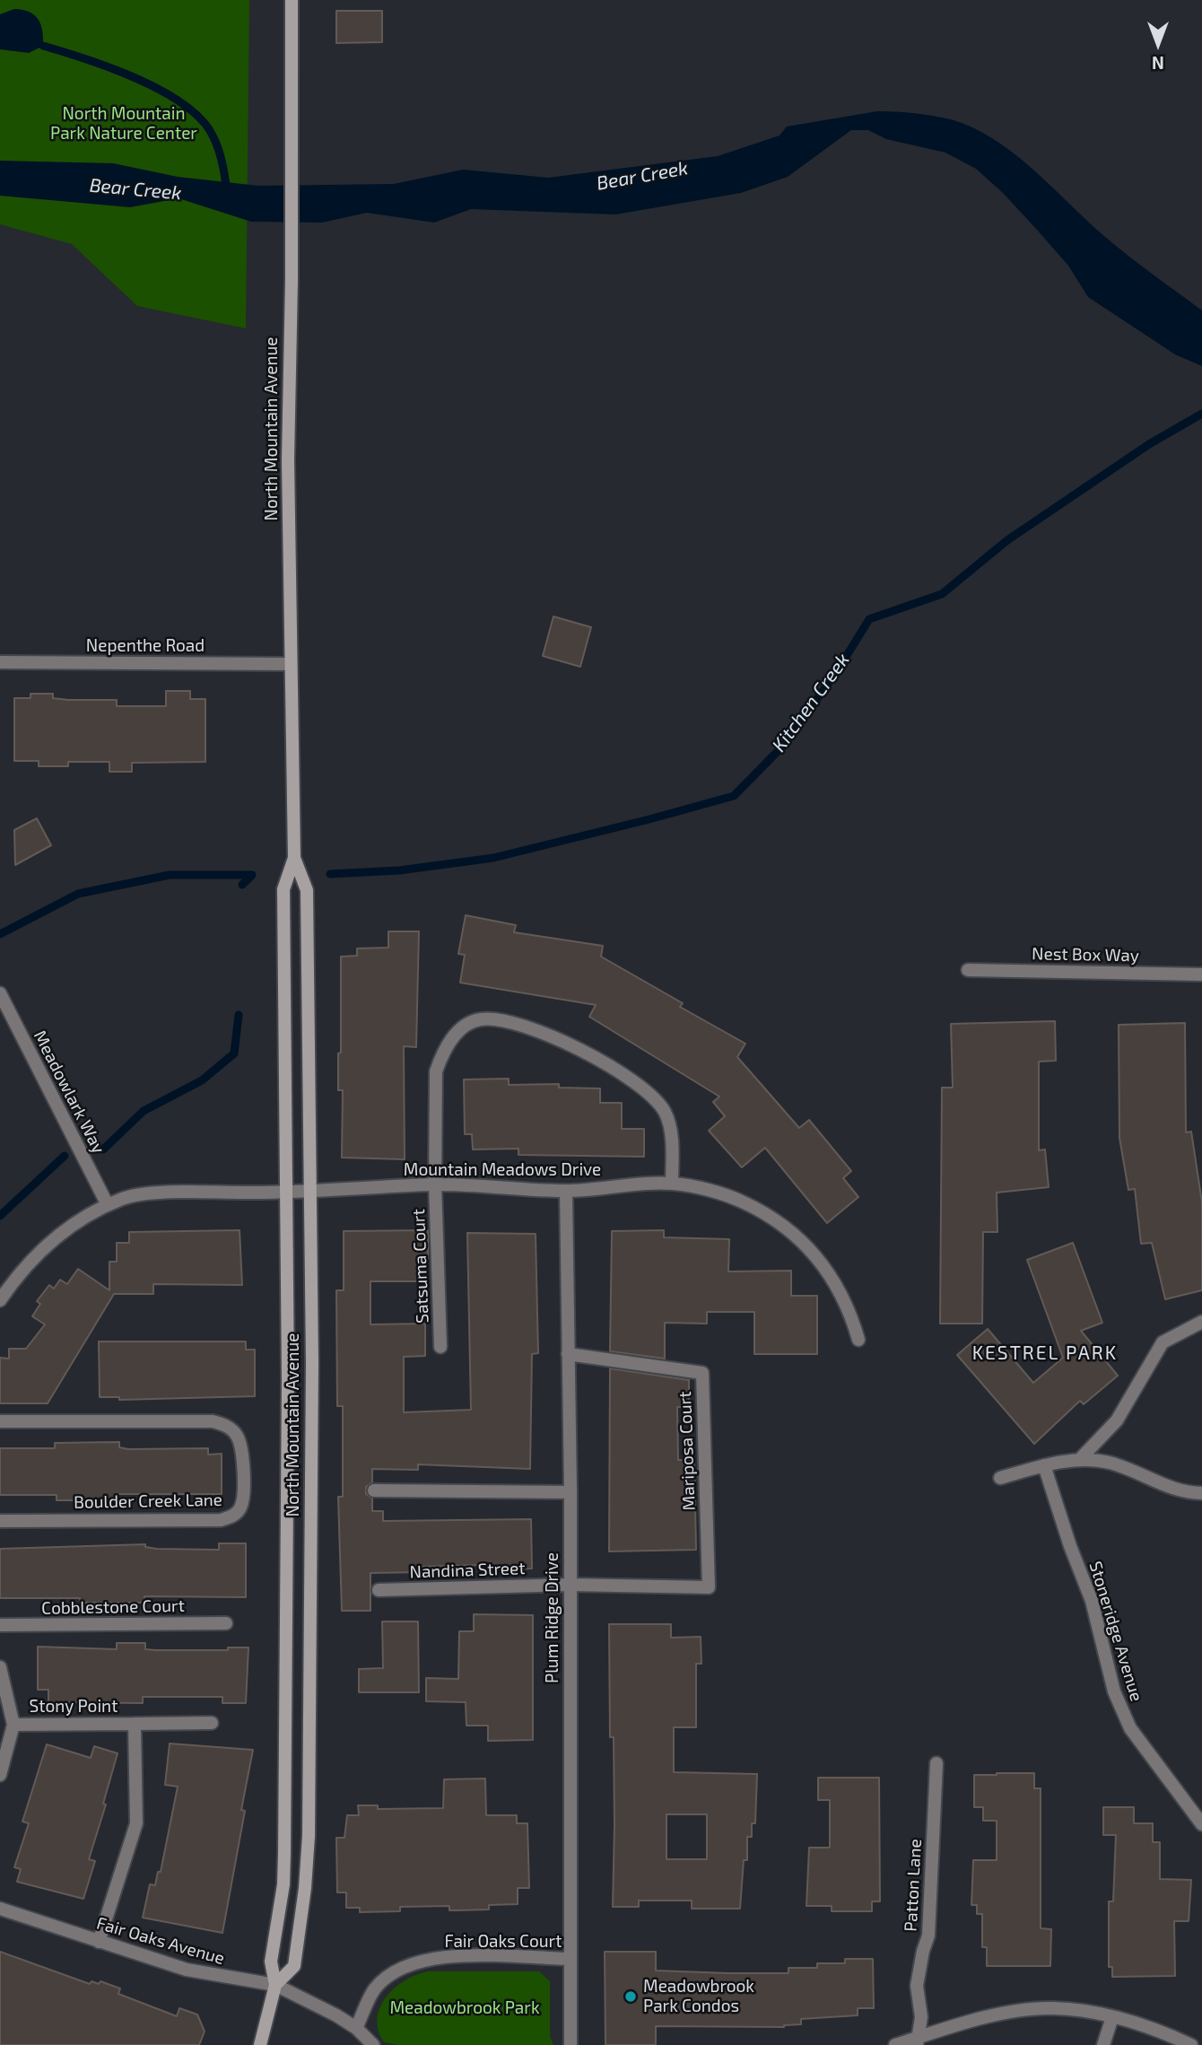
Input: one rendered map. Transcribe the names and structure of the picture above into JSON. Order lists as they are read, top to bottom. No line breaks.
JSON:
{"streets":{"street":["North Mountain Avenue","Nepenthe Road","Nest Box Way","Meadowlark Way","Mountain Meadows Drive","Satsuma Court","Mariposa Court","Boulder Creek Lane","Nandina Street","Cobblestone Court","Plum Ridge Drive","Stoneridge Avenue","Stony Point","Patton Lane","Fair Oaks Avenue","Fair Oaks Court"]},"crossings":[["North Mountain Avenue","Nepenthe Road"],["North Mountain Avenue","Mountain Meadows Drive"],["North Mountain Avenue","Fair Oaks Avenue"],["Meadowlark Way","Mountain Meadows Drive"],["Mountain Meadows Drive","Satsuma Court"],["Mountain Meadows Drive","Plum Ridge Drive"],["Mariposa Court","Nandina Street"],["Mariposa Court","Plum Ridge Drive"],["Nandina Street","Plum Ridge Drive"],["Plum Ridge Drive","Fair Oaks Court"],["Stony Point","Fair Oaks Avenue"],["Fair Oaks Avenue","Fair Oaks Court"]],"districts":["KESTREL PARK"],"water":["Bear Creek","Kitchen Creek"],"parks":["North Mountain Park Nature Center","Meadowbrook Park"],"places":["Meadowbrook Park Condos"],"north":"bottom"}
